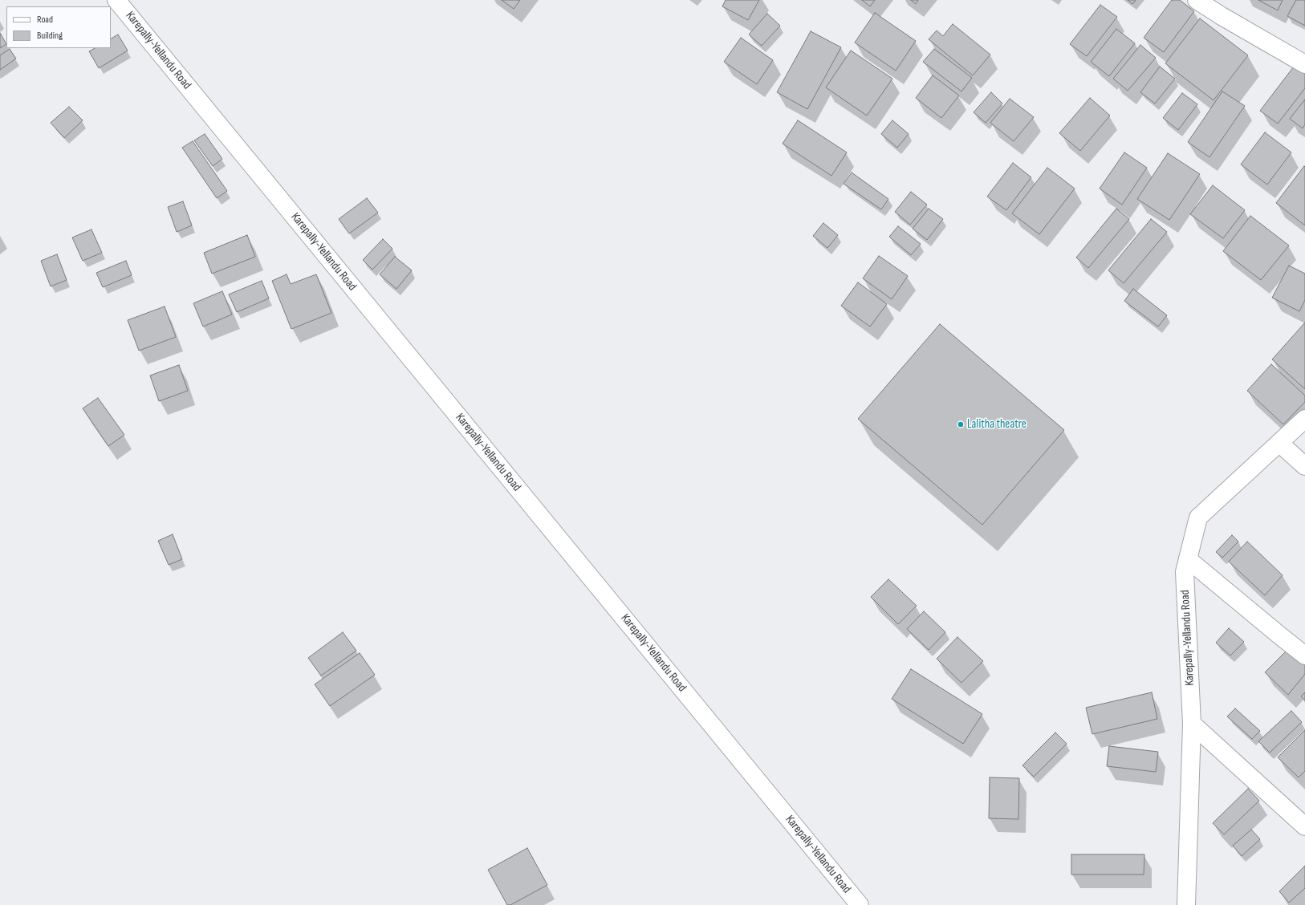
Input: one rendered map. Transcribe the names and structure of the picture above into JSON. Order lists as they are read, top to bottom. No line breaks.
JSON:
{"streets":{"street":["Karepally-Yellandu Road"]},"places":["Lalitha theatre"],"legend":["Road","Building"]}
